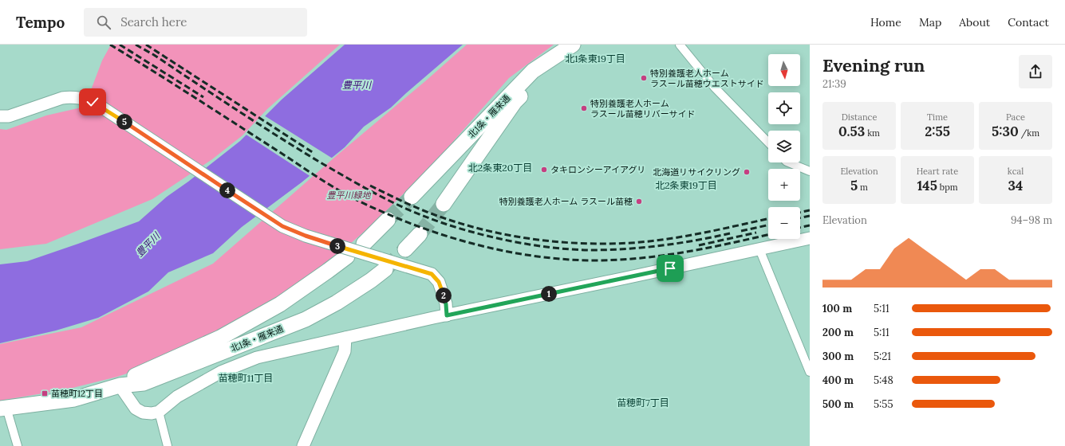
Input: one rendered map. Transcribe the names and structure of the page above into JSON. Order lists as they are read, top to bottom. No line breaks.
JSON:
{"streets":{"highway":["北1条・雁来通"]},"districts":["北1条東19丁目","北2条東20丁目","北2条東19丁目","苗穂町11丁目","苗穂町7丁目"],"water":["豊平川"],"parks":["豊平川緑地"],"places":{"other":["特別養護老人ホーム ラスール苗穂ウエストサイド","特別養護老人ホーム ラスール苗穂リバーサイド","タキロンシーアイアグリ","北海道リサイクリング","特別養護老人ホーム ラスール苗穂"],"transit":["苗穂町12丁目"]},"north":"bottom","page":{"header":"Tempo","search":"Search here","nav":["Home","Map","About","Contact"],"heading":["Evening run","21:39"],"map_buttons":["+","−"],"stats":[["Distance","0.53 km"],["Time","2:55"],["Pace","5:30 /km"],["Elevation","5 m"],["Heart rate","145 bpm"],["kcal","34"]],"pins":["5","4","3","1","2"],"chart":["Elevation","94–98 m"],"list":[{"name":"100 m","note":"5:11"},{"name":"200 m","note":"5:11"},{"name":"300 m","note":"5:21"},{"name":"400 m","note":"5:48"},{"name":"500 m","note":"5:55"}]}}
